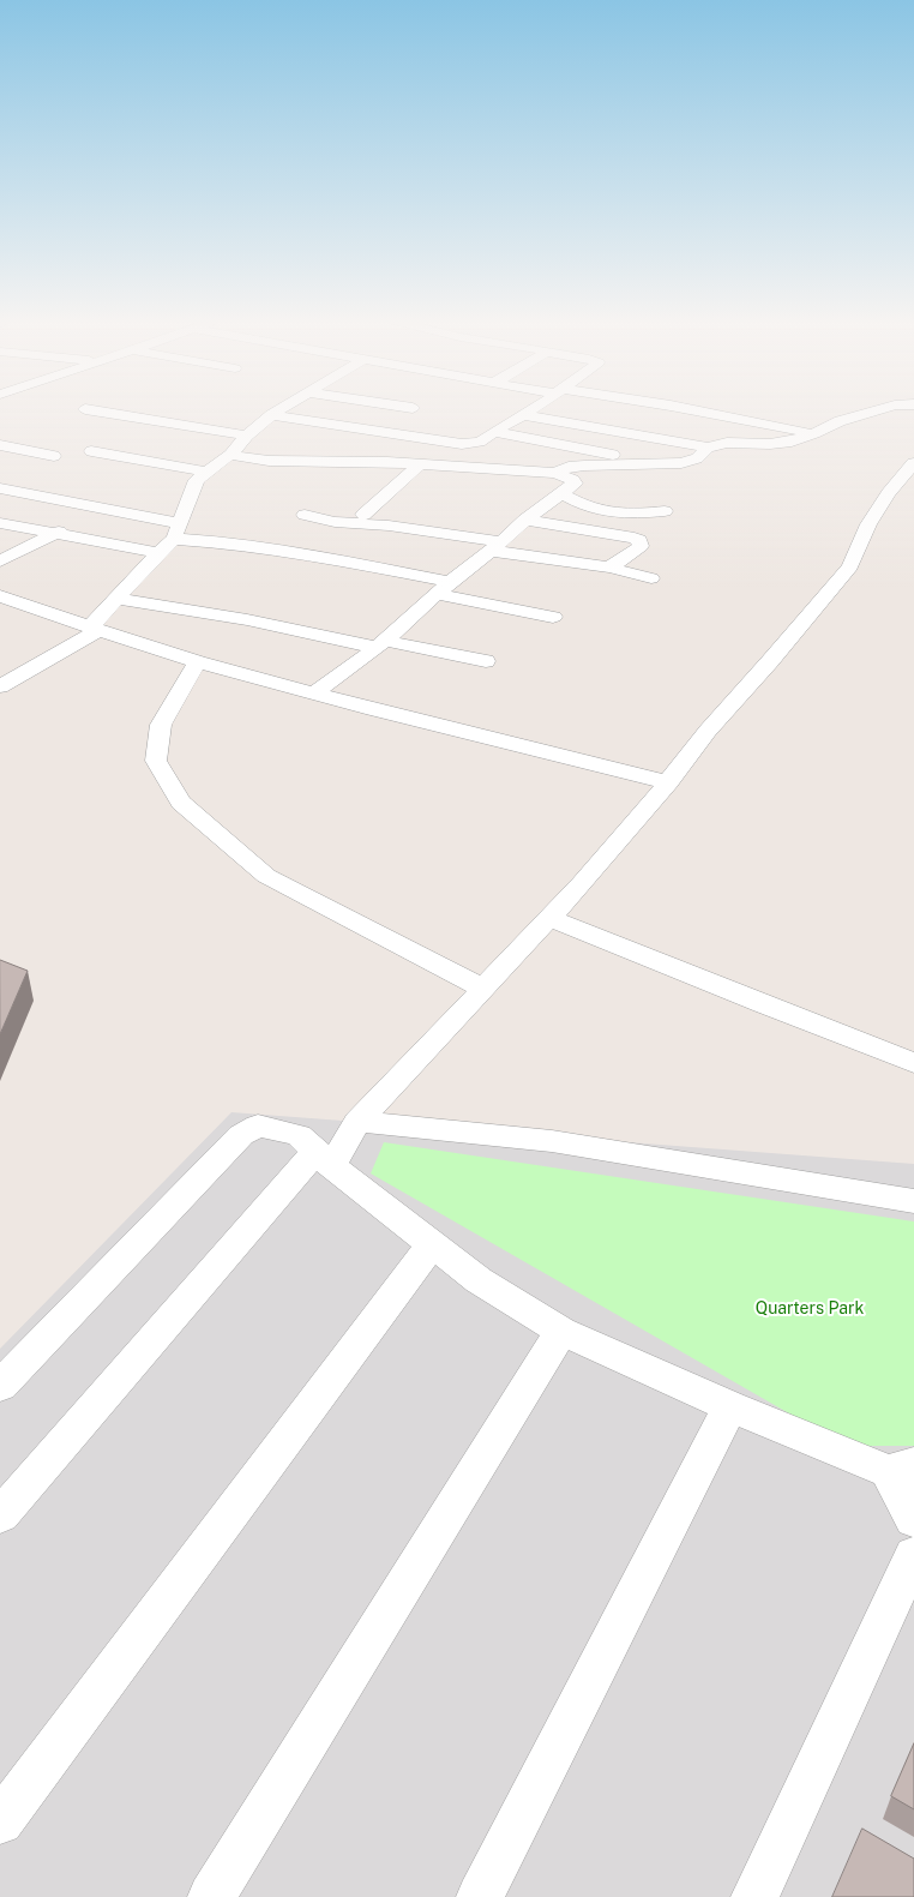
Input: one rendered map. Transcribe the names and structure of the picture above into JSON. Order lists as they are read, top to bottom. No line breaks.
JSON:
{"parks":["Quarters Park"]}
